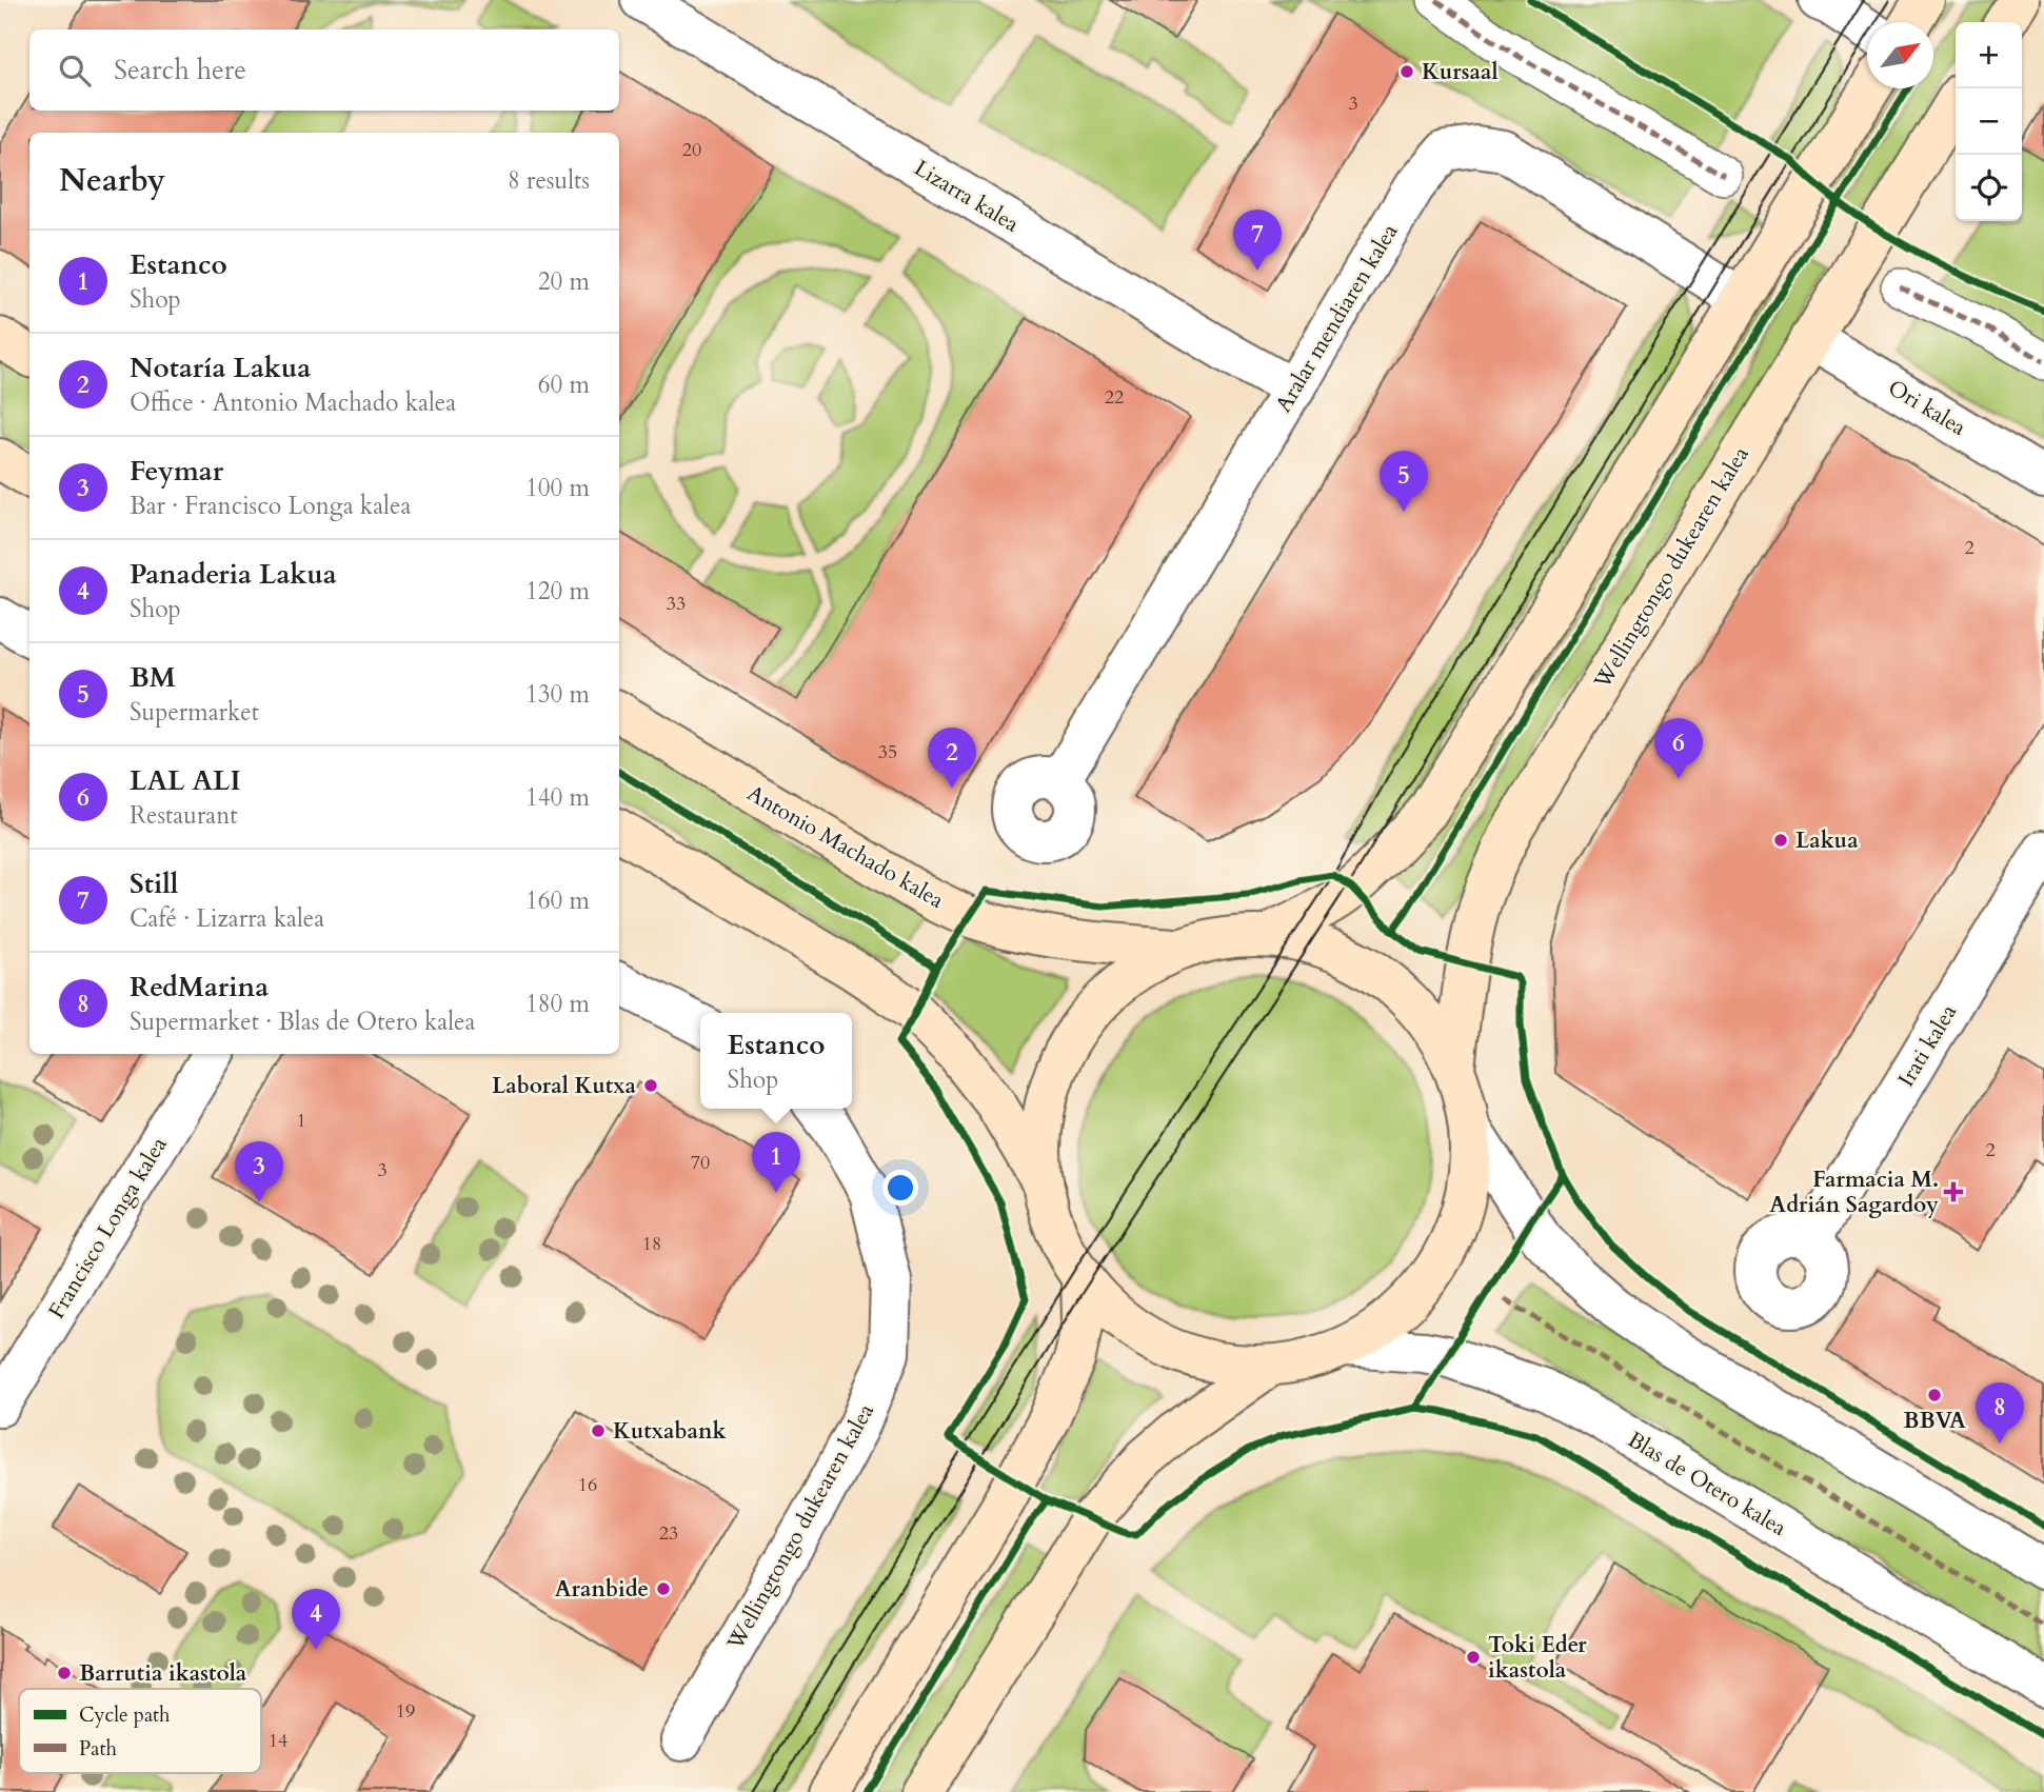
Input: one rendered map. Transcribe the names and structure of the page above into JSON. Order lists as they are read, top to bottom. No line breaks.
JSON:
{"streets":{"main road":["Wellingtongo dukearen kalea","Antonio Machado kalea"],"street":["Lizarra kalea","Aralar mendiaren kalea","Ori kalea","Irati kalea","Francisco Longa kalea","Blas de Otero kalea"]},"crossings":[["Lizarra kalea","Aralar mendiaren kalea"],["Ori kalea","Wellingtongo dukearen kalea"]],"places":{"other":["Kursaal","Lakua","Laboral Kutxa","BBVA","Kutxabank","Aranbide","Toki Eder ikastola","Barrutia ikastola"],"health":["Farmacia M. Adrián Sagardoy"]},"house_numbers":["3","20","22","2","33","35","1","2","70","3","18","16","23","19","14"],"legend":["Cycle path","Path"],"north":"top right","page":{"map_buttons":["+","−"],"search":"Search here","heading":["Nearby","8 results"],"pins":["7","5","6","2","1","3","8","4"],"list":[{"mark":"1","name":"Estanco","note":"Shop","value":"20 m"},{"mark":"2","name":"Notaría Lakua","note":"Office · Antonio Machado kalea","value":"60 m"},{"mark":"3","name":"Feymar","note":"Bar · Francisco Longa kalea","value":"100 m"},{"mark":"4","name":"Panaderia Lakua","note":"Shop","value":"120 m"},{"mark":"5","name":"BM","note":"Supermarket","value":"130 m"},{"mark":"6","name":"LAL ALI","note":"Restaurant","value":"140 m"},{"mark":"7","name":"Still","note":"Café · Lizarra kalea","value":"160 m"},{"mark":"8","name":"RedMarina","note":"Supermarket · Blas de Otero kalea","value":"180 m"}],"popup":["Estanco","Shop"]}}
